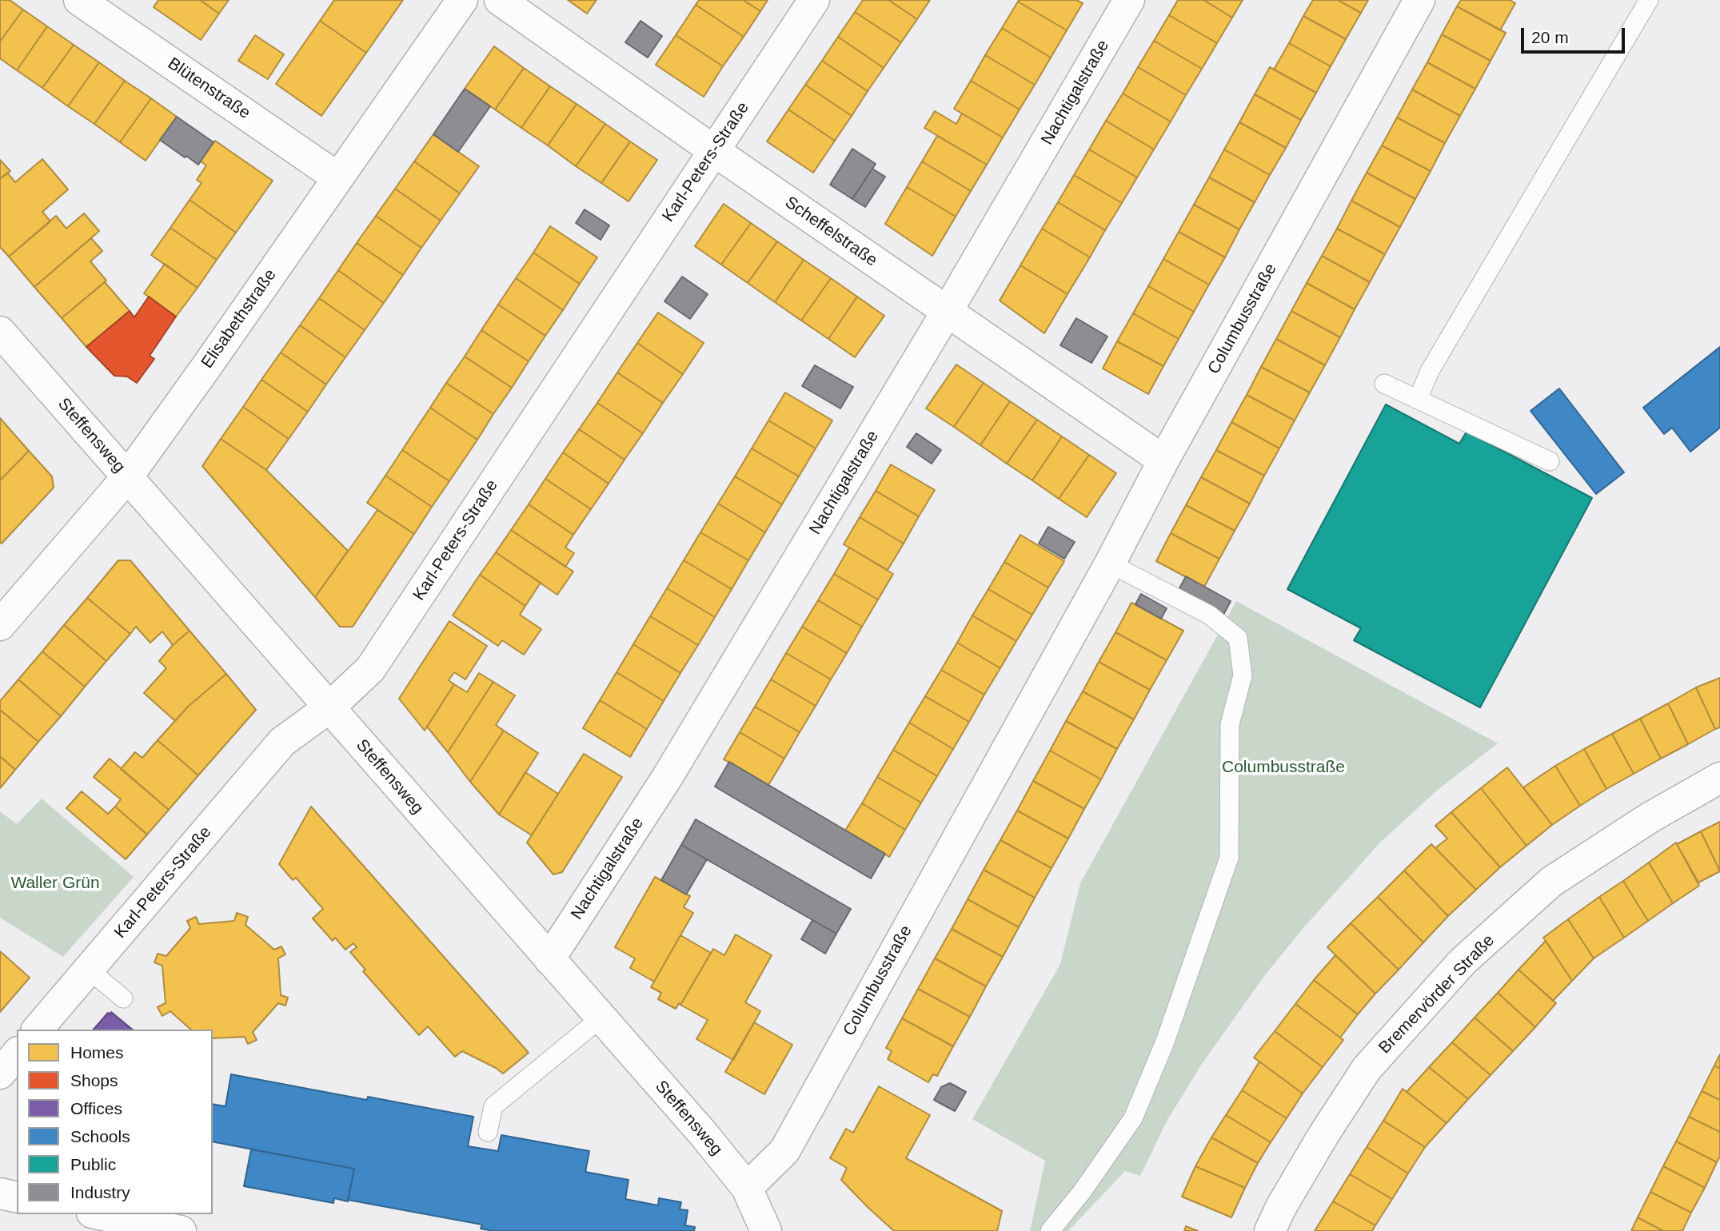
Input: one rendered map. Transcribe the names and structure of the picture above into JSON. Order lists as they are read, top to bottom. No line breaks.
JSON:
{"streets":{"street":["Blütenstraße","Nachtigalstraße","Karl-Peters-Straße","Scheffelstraße","Elisabethstraße","Columbusstraße","Steffensweg","Bremervörder Straße"]},"crossings":[["Blütenstraße","Elisabethstraße"],["Nachtigalstraße","Scheffelstraße"],["Nachtigalstraße","Steffensweg"],["Karl-Peters-Straße","Scheffelstraße"],["Karl-Peters-Straße","Steffensweg"],["Scheffelstraße","Columbusstraße"],["Elisabethstraße","Steffensweg"],["Columbusstraße","Steffensweg"]],"parks":["Columbusstraße","Waller Grün"],"legend":["Homes","Shops","Offices","Schools","Public","Industry"],"scale_bar":"20 m"}
